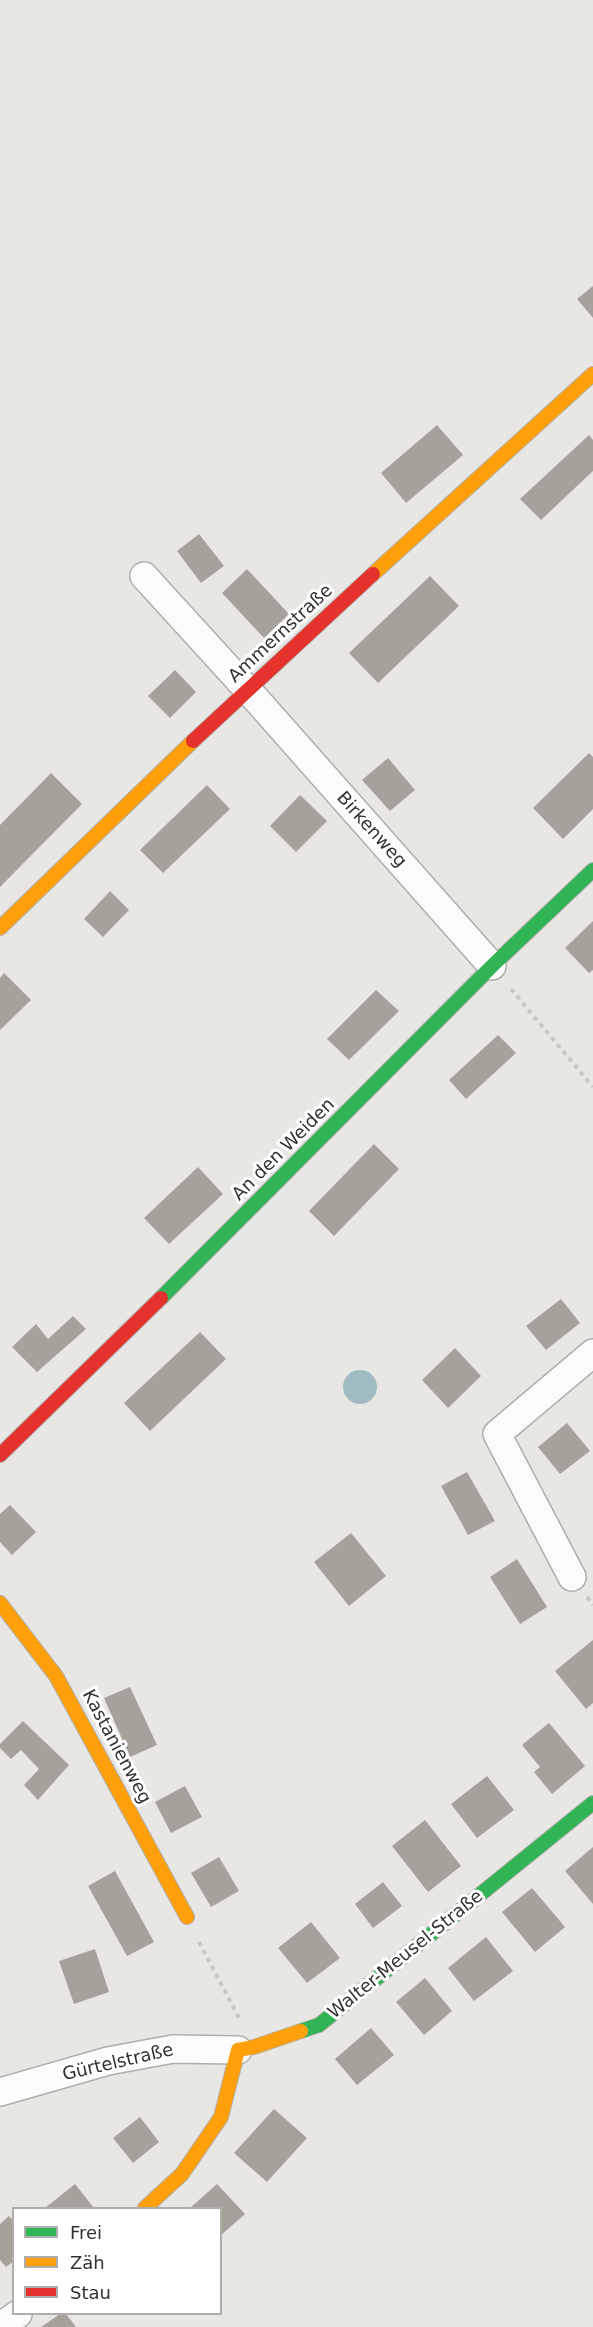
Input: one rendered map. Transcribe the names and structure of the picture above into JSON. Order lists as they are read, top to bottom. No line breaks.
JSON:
{"streets":{"street":["Ammernstraße","Birkenweg","An den Weiden","Kastanienweg","Walter-Meusel-Straße","Gürtelstraße"]},"crossings":[["Ammernstraße","Birkenweg"],["Birkenweg","An den Weiden"],["Walter-Meusel-Straße","Gürtelstraße"]],"legend":["Frei","Zäh","Stau"]}
